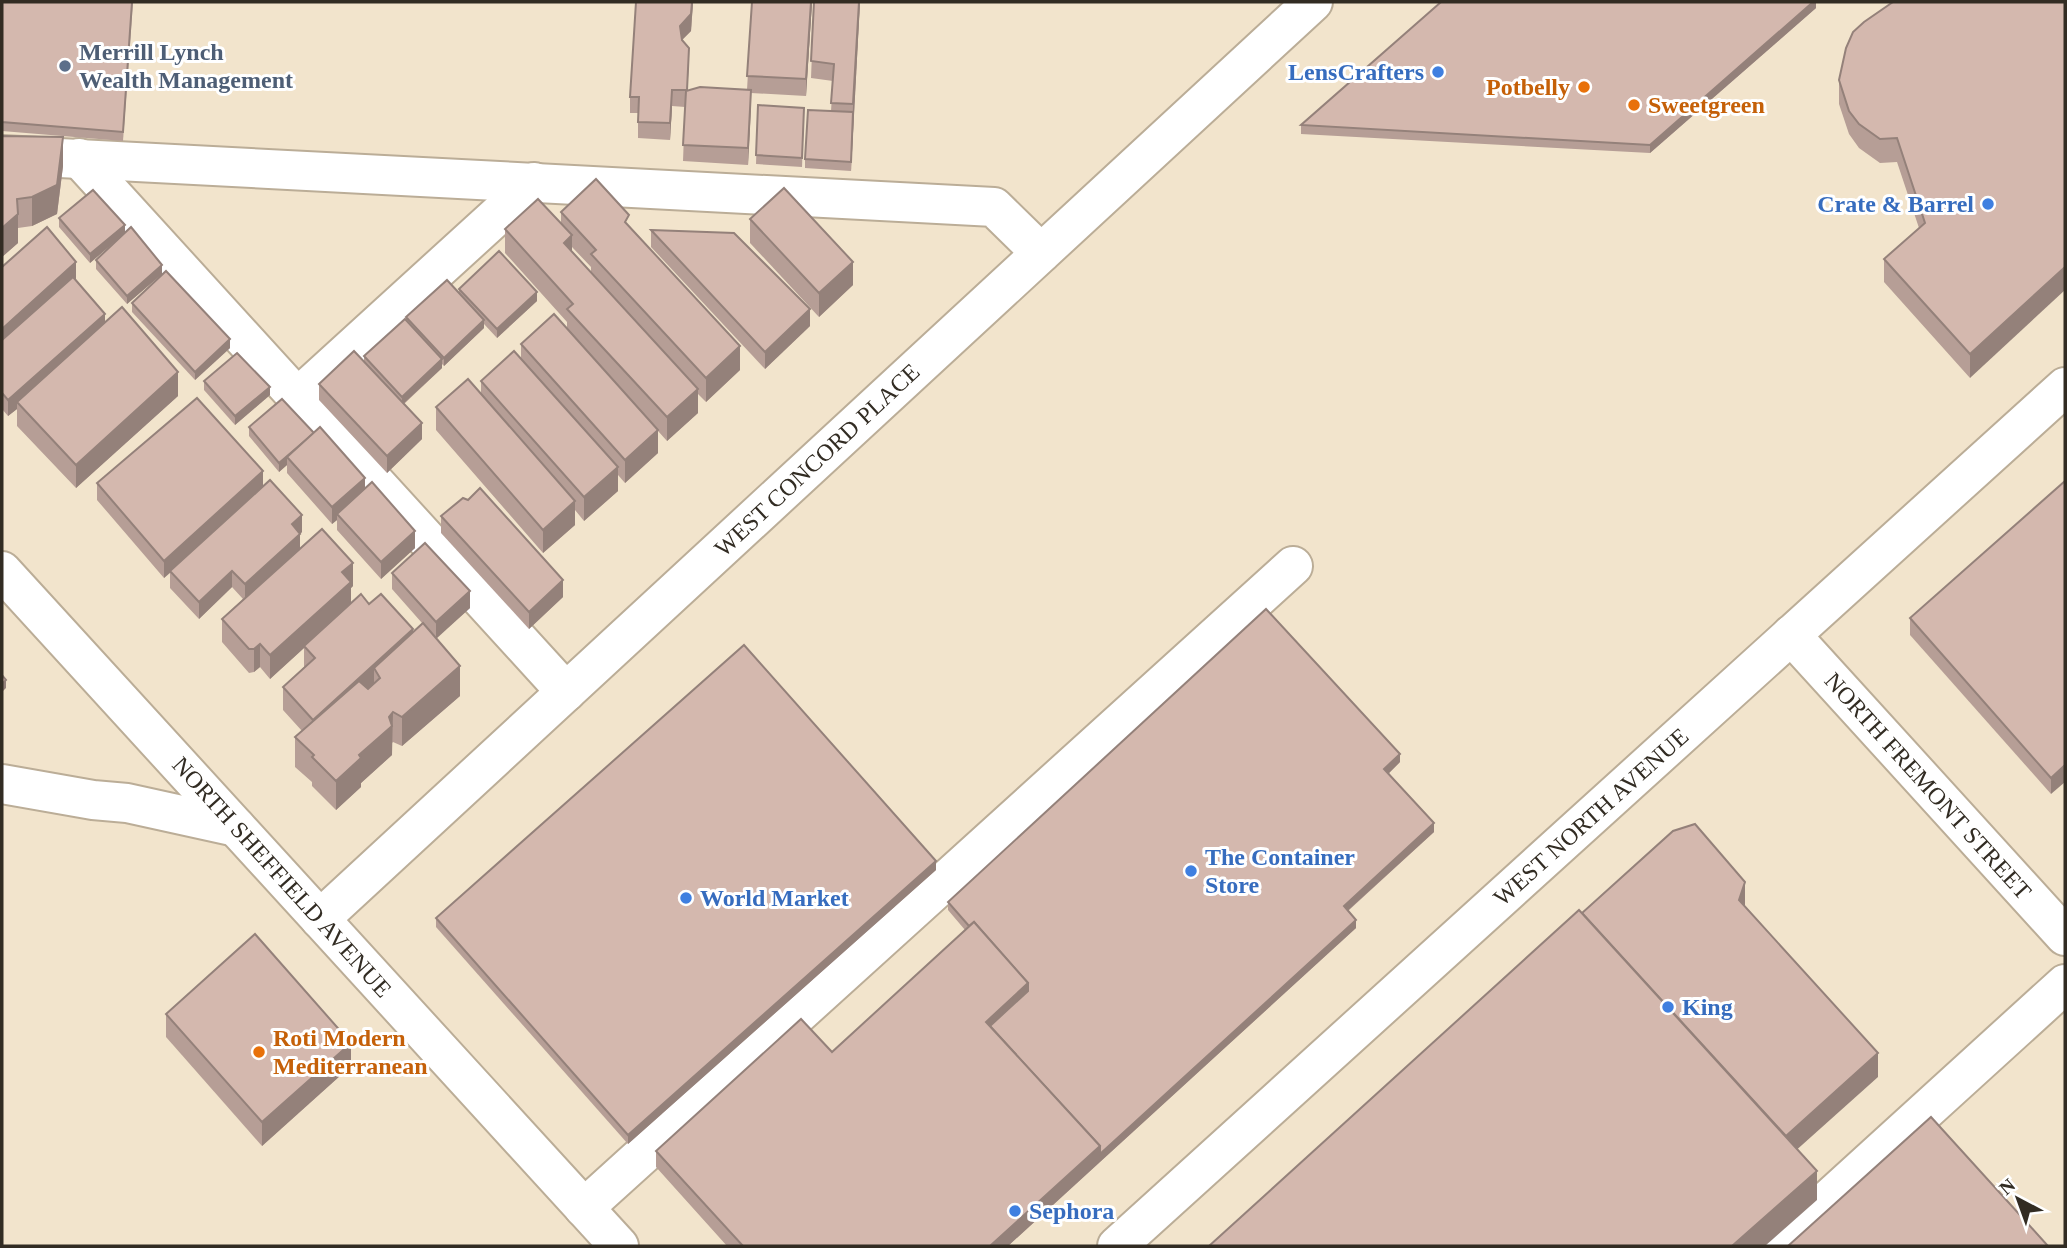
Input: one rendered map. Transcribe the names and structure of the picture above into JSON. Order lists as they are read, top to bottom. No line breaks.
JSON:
{"streets":{"street":["WEST CONCORD PLACE","NORTH FREMONT STREET","WEST NORTH AVENUE","NORTH SHEFFIELD AVENUE"]},"crossings":[["WEST CONCORD PLACE","NORTH SHEFFIELD AVENUE"],["NORTH FREMONT STREET","WEST NORTH AVENUE"]],"places":["Merrill Lynch Wealth Management","LensCrafters","Potbelly","Sweetgreen","Crate & Barrel","The Container Store","World Market","King","Roti Modern Mediterranean","Sephora"],"north":"top left"}
